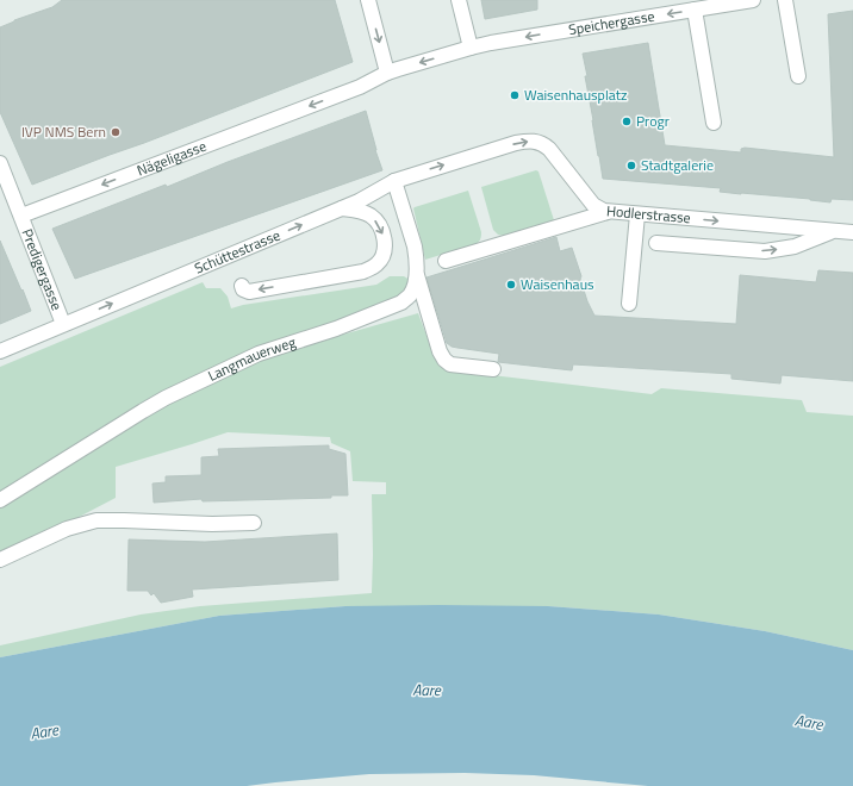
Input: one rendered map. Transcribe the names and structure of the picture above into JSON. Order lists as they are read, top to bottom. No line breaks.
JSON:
{"streets":{"street":["Speichergasse","Nägeligasse","Hodlerstrasse","Schüttestrasse","Predigergasse","Langmauerweg"]},"crossings":[["Nägeligasse","Predigergasse"],["Hodlerstrasse","Schüttestrasse"],["Schüttestrasse","Predigergasse"],["Schüttestrasse","Langmauerweg"]],"one_way":["Speichergasse","Nägeligasse"],"water":["Aare"],"places":["Waisenhausplatz","Progr","IVP NMS Bern","Stadtgalerie","Waisenhaus"]}
